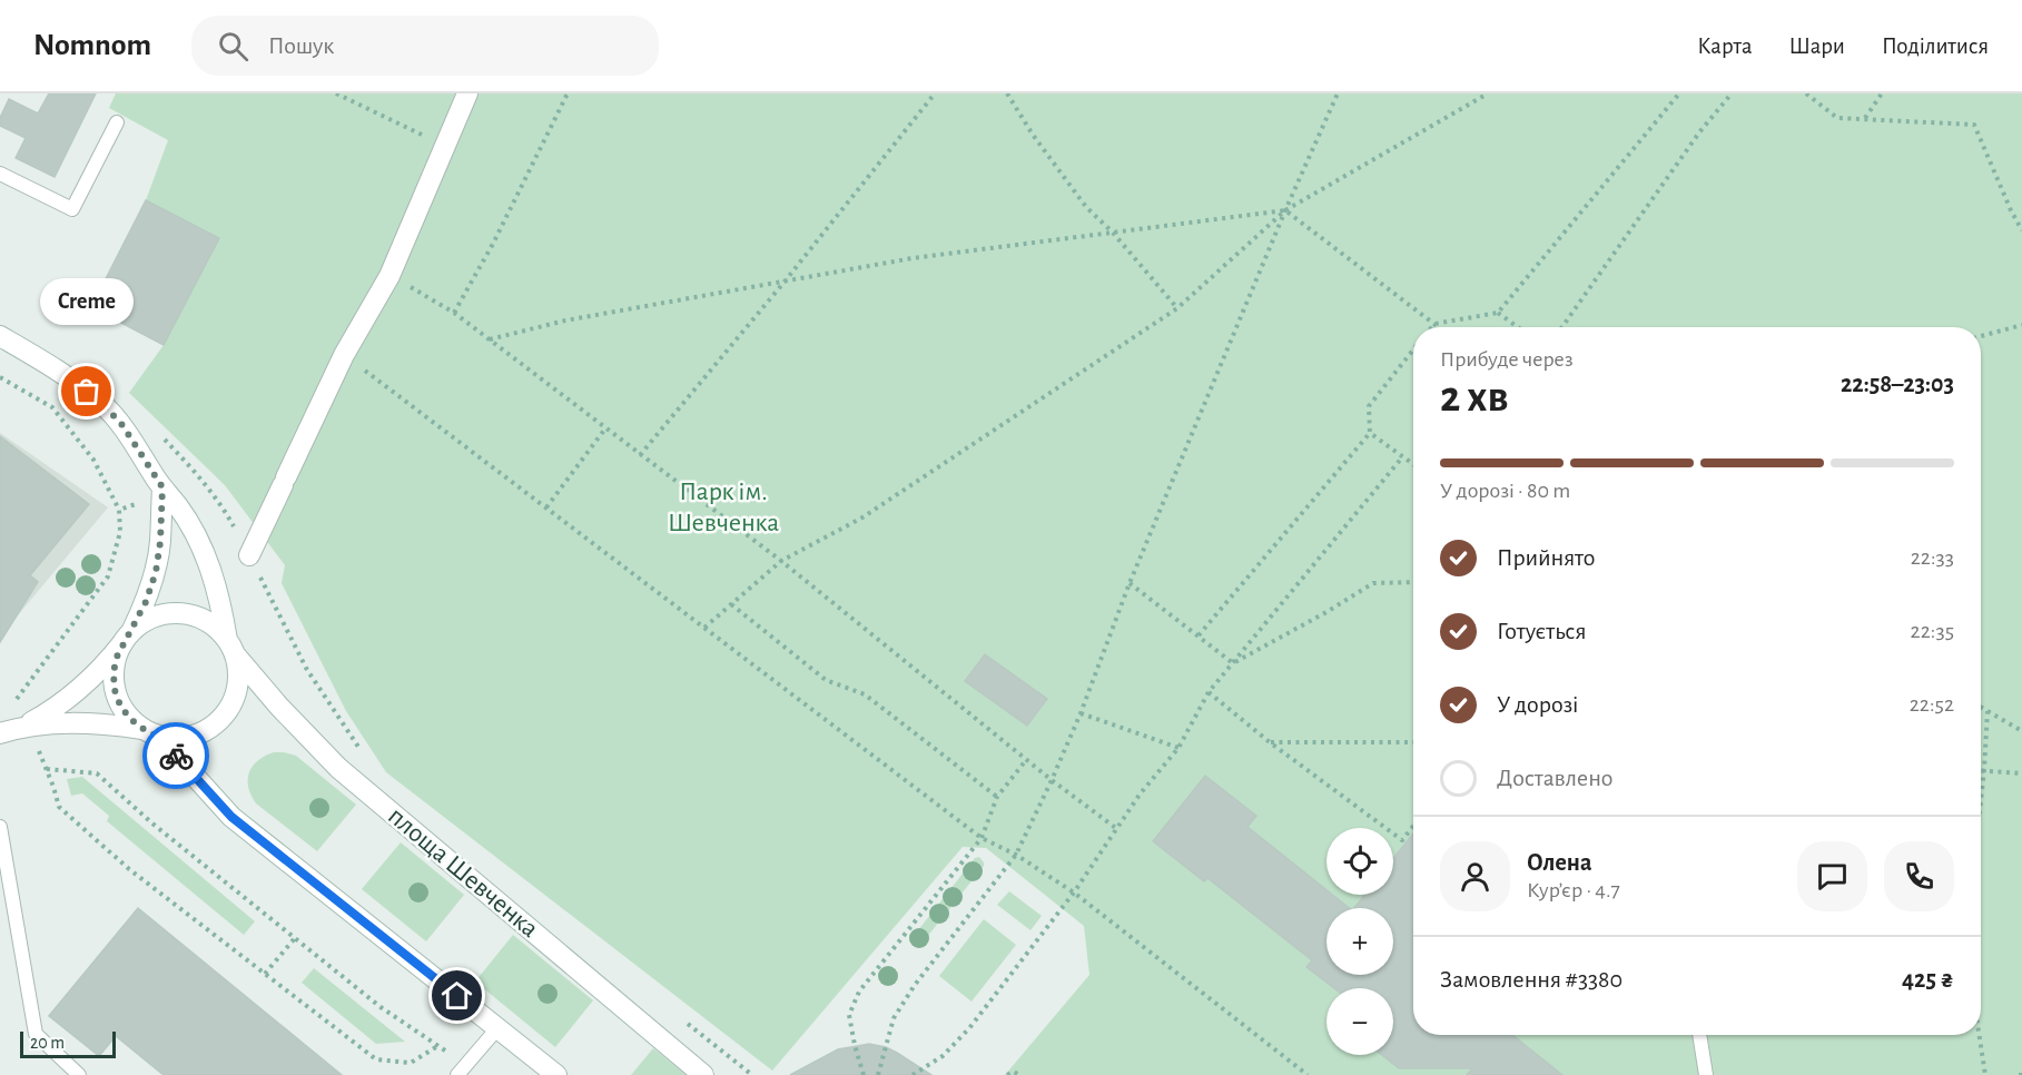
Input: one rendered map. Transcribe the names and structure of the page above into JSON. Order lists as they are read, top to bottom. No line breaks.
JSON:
{"streets":{"street":["площа Шевченка"]},"parks":["Парк iм. Шевченка"],"places":["Creme"],"scale_bar":"20 m","page":{"header":"Nomnom","search":"Пошук","nav":["Карта","Шари","Поділитися"],"bubble":"Creme","heading":["2 хв","Прибуде через","22:58–23:03"],"panel":["Олена","Кур’єр · 4.7","Замовлення #3380","425 ₴"],"bar":"У дорозі · 80 m","list":[["Прийнято","22:33"],["Готується","22:35"],["У дорозі","22:52"],"Доставлено"],"map_buttons":["+","−"],"scale":"20 m"}}
